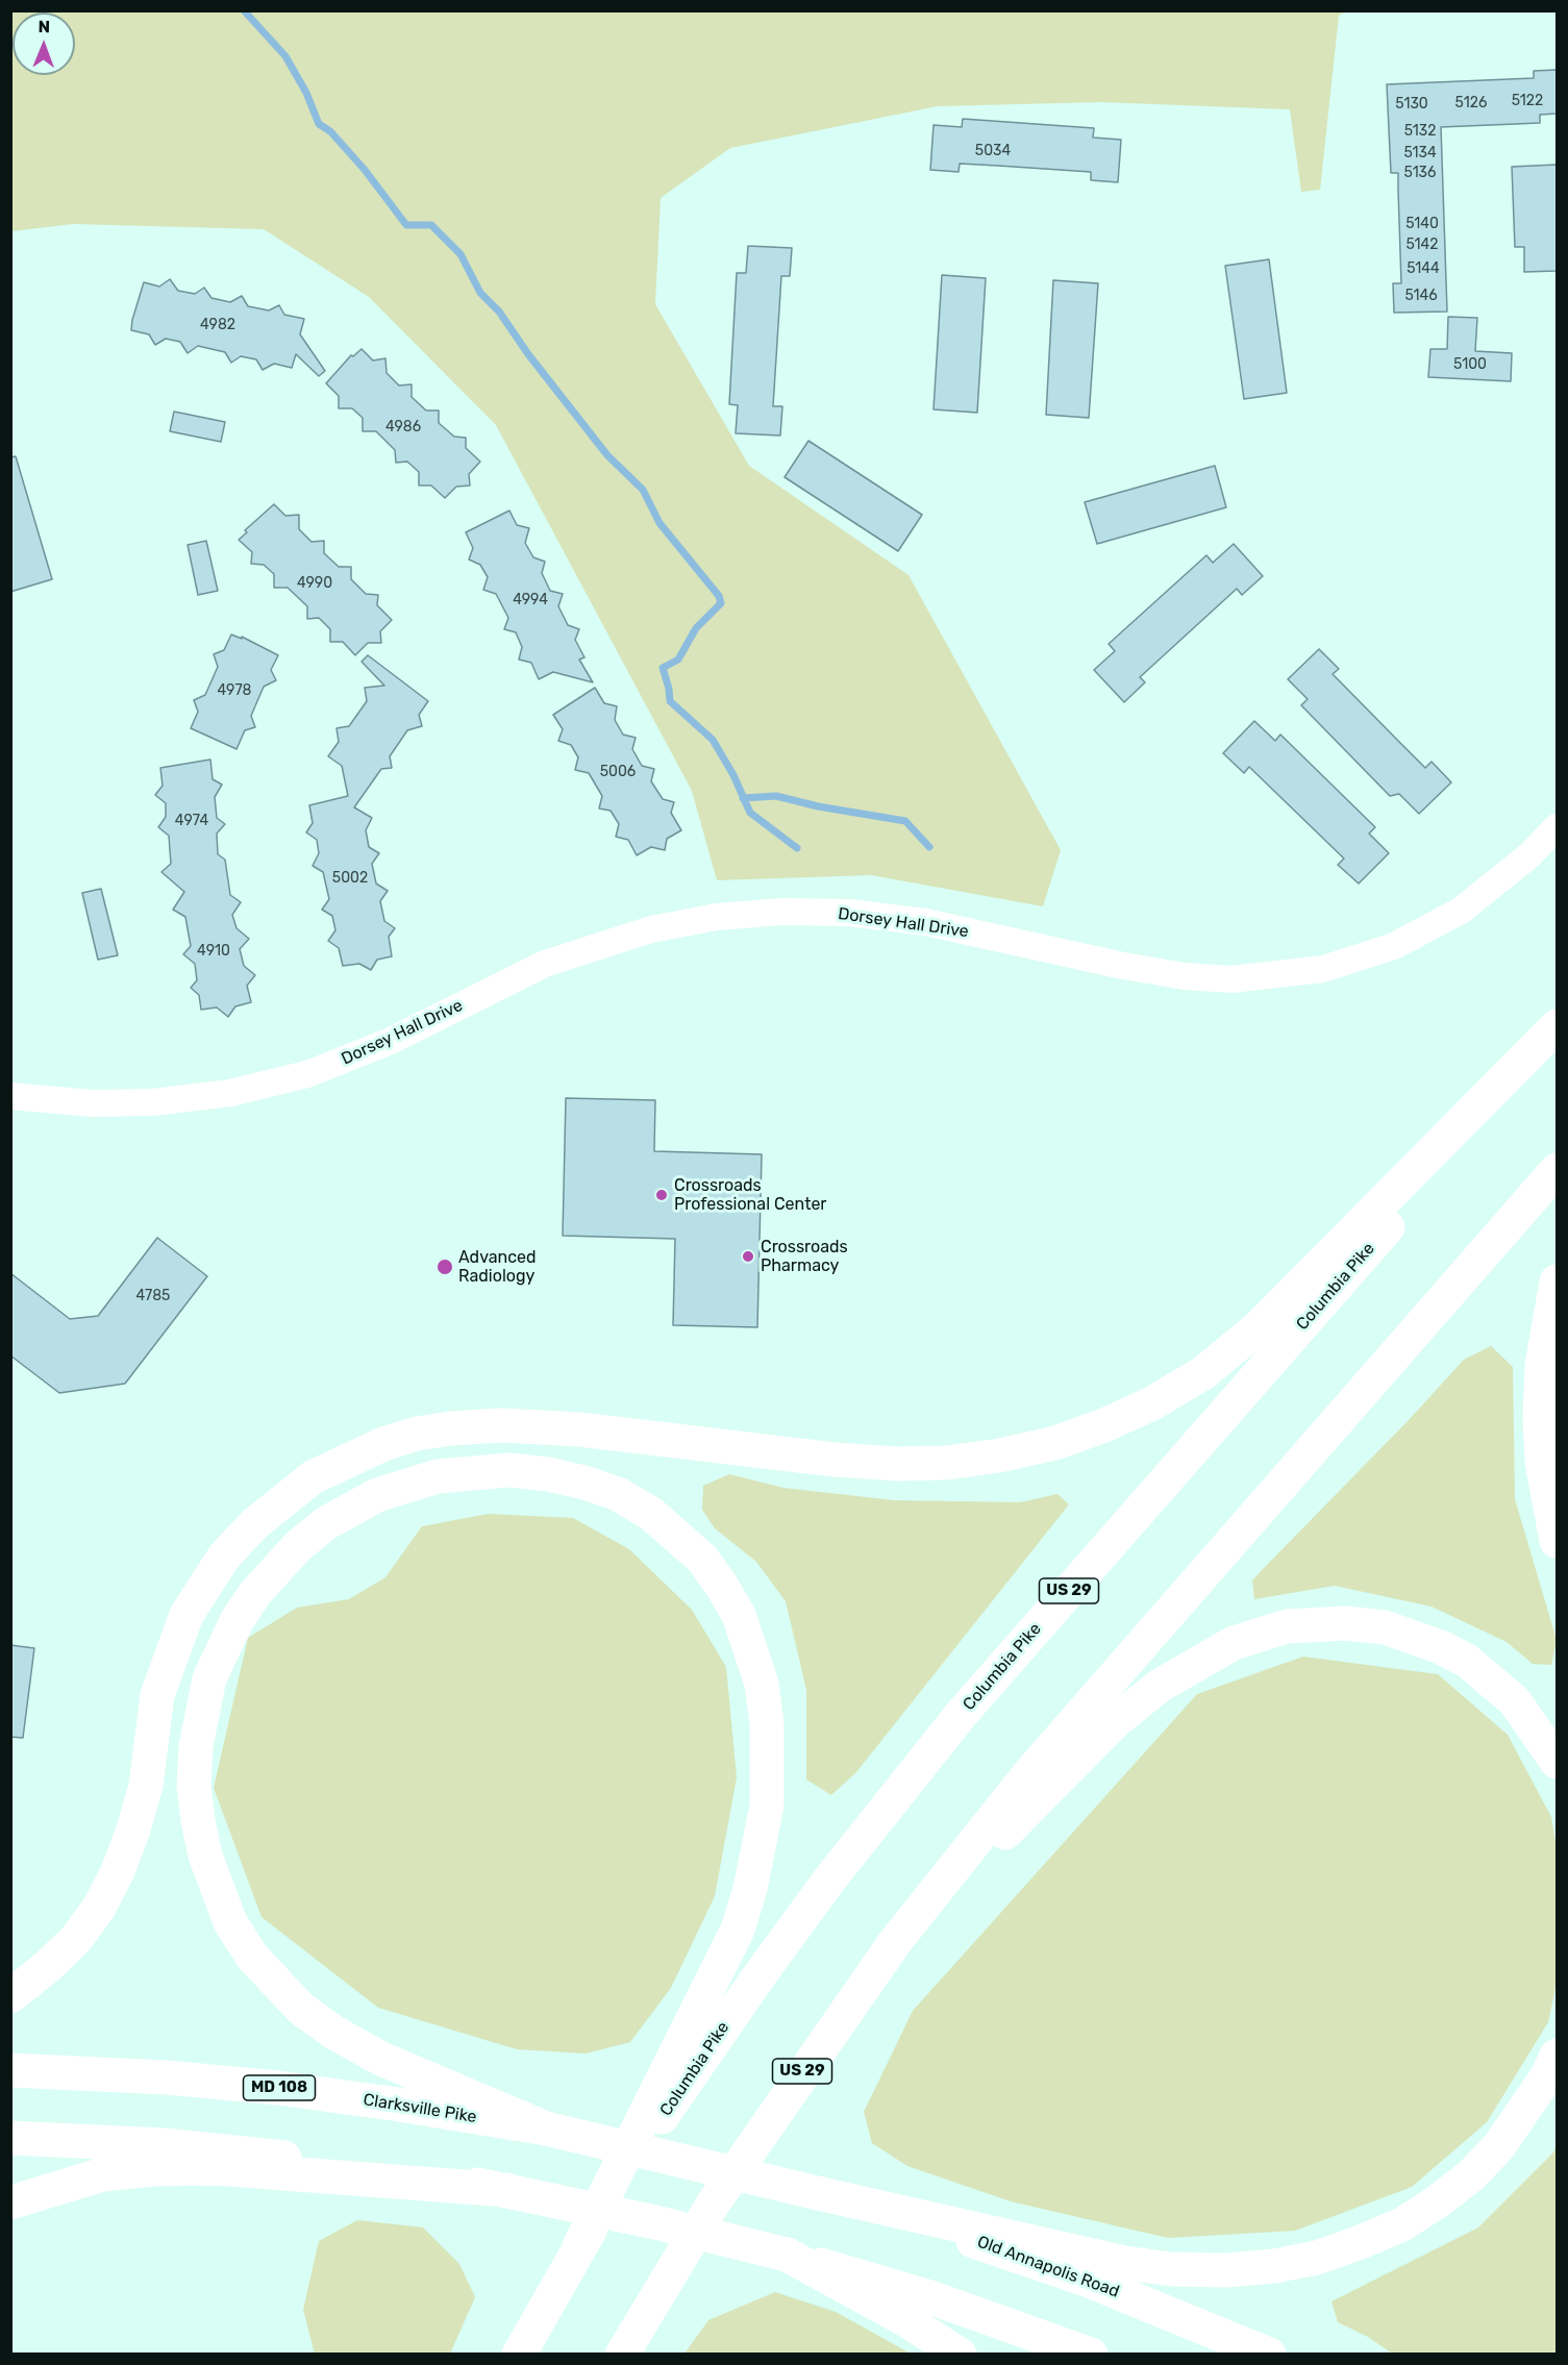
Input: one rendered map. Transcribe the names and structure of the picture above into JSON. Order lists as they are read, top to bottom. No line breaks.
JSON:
{"streets":{"main road":["Columbia Pike","US 29","MD 108","Clarksville Pike","Old Annapolis Road"],"street":["Dorsey Hall Drive"]},"crossings":[["Clarksville Pike","Old Annapolis Road"]],"places":["Crossroads Professional Center","Crossroads Pharmacy","Advanced Radiology"],"house_numbers":["5122","5126","5130","5132","5034","5134","5136","5140","5142","5144","5146","4982","5100","4986","4990","4994","4978","5006","4974","5002","4910","4785"],"north":"top"}
